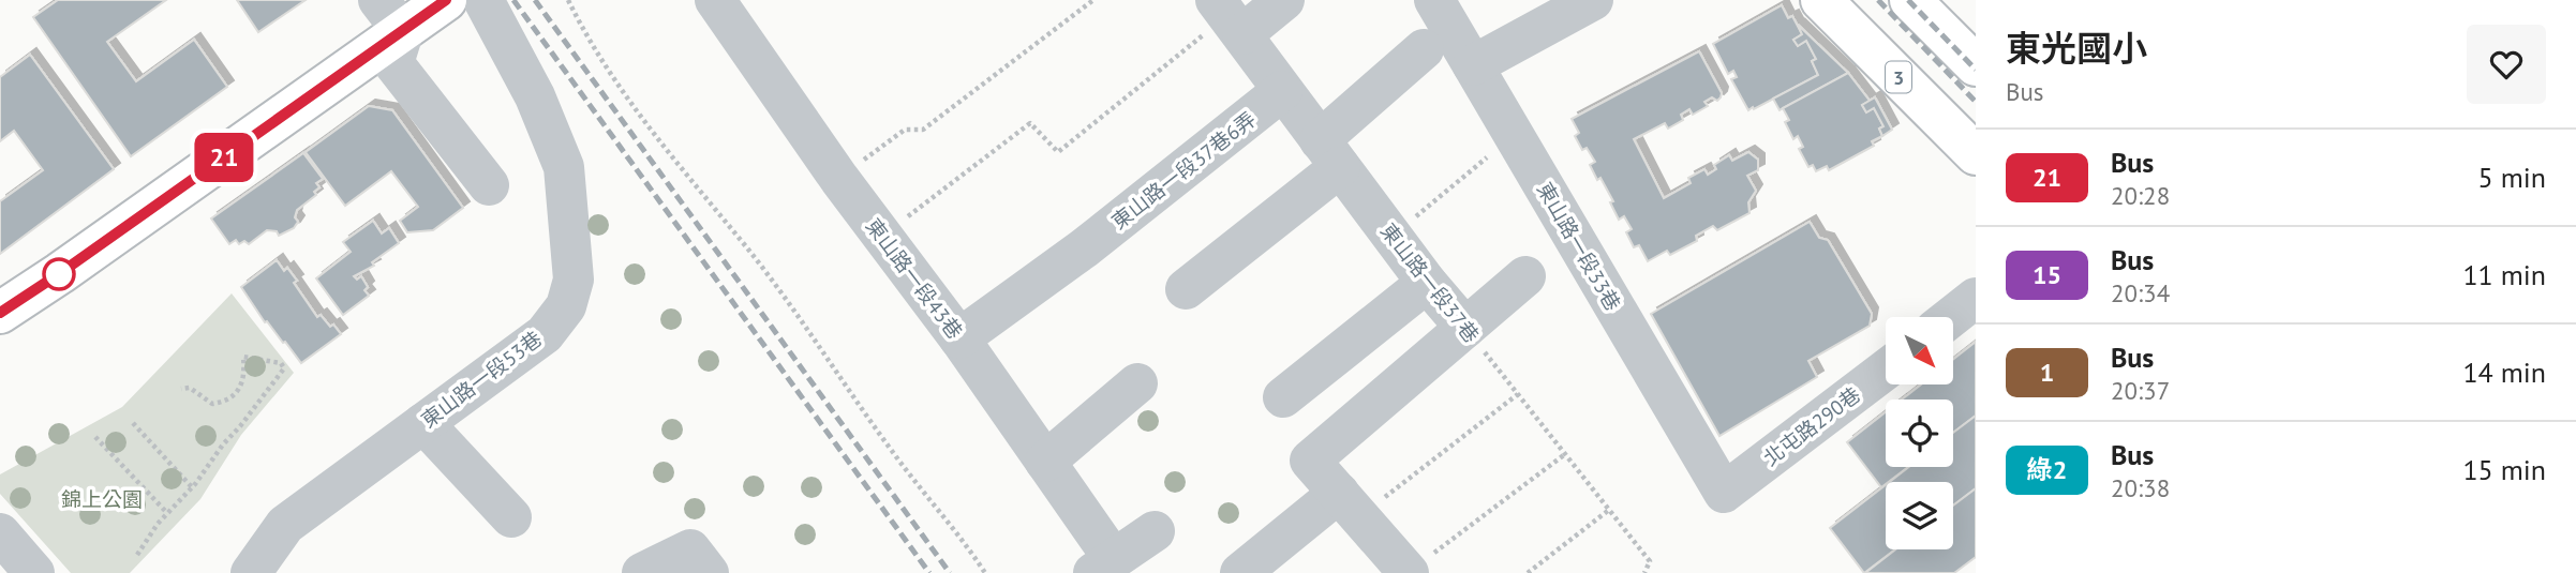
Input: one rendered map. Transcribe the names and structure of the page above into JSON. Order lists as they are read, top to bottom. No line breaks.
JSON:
{"streets":{"main road":["3"],"street":["東山路一段37巷6弄","東山路一段33巷","東山路一段43巷","東山路一段37巷","東山路一段53巷","北屯路290巷"]},"crossings":[["東山路一段37巷6弄","東山路一段43巷"],["東山路一段37巷6弄","東山路一段37巷"],["東山路一段33巷","北屯路290巷"]],"parks":["錦上公園"],"lines":["bus line 21"],"north":"bottom right","page":{"on_map":"21","heading":["東光國小","Bus"],"list":[{"mark":"21","name":"Bus","note":"20:28","value":"5 min"},{"mark":"15","name":"Bus","note":"20:34","value":"11 min"},{"mark":"1","name":"Bus","note":"20:37","value":"14 min"},{"mark":"綠2","name":"Bus","note":"20:38","value":"15 min"}]}}
